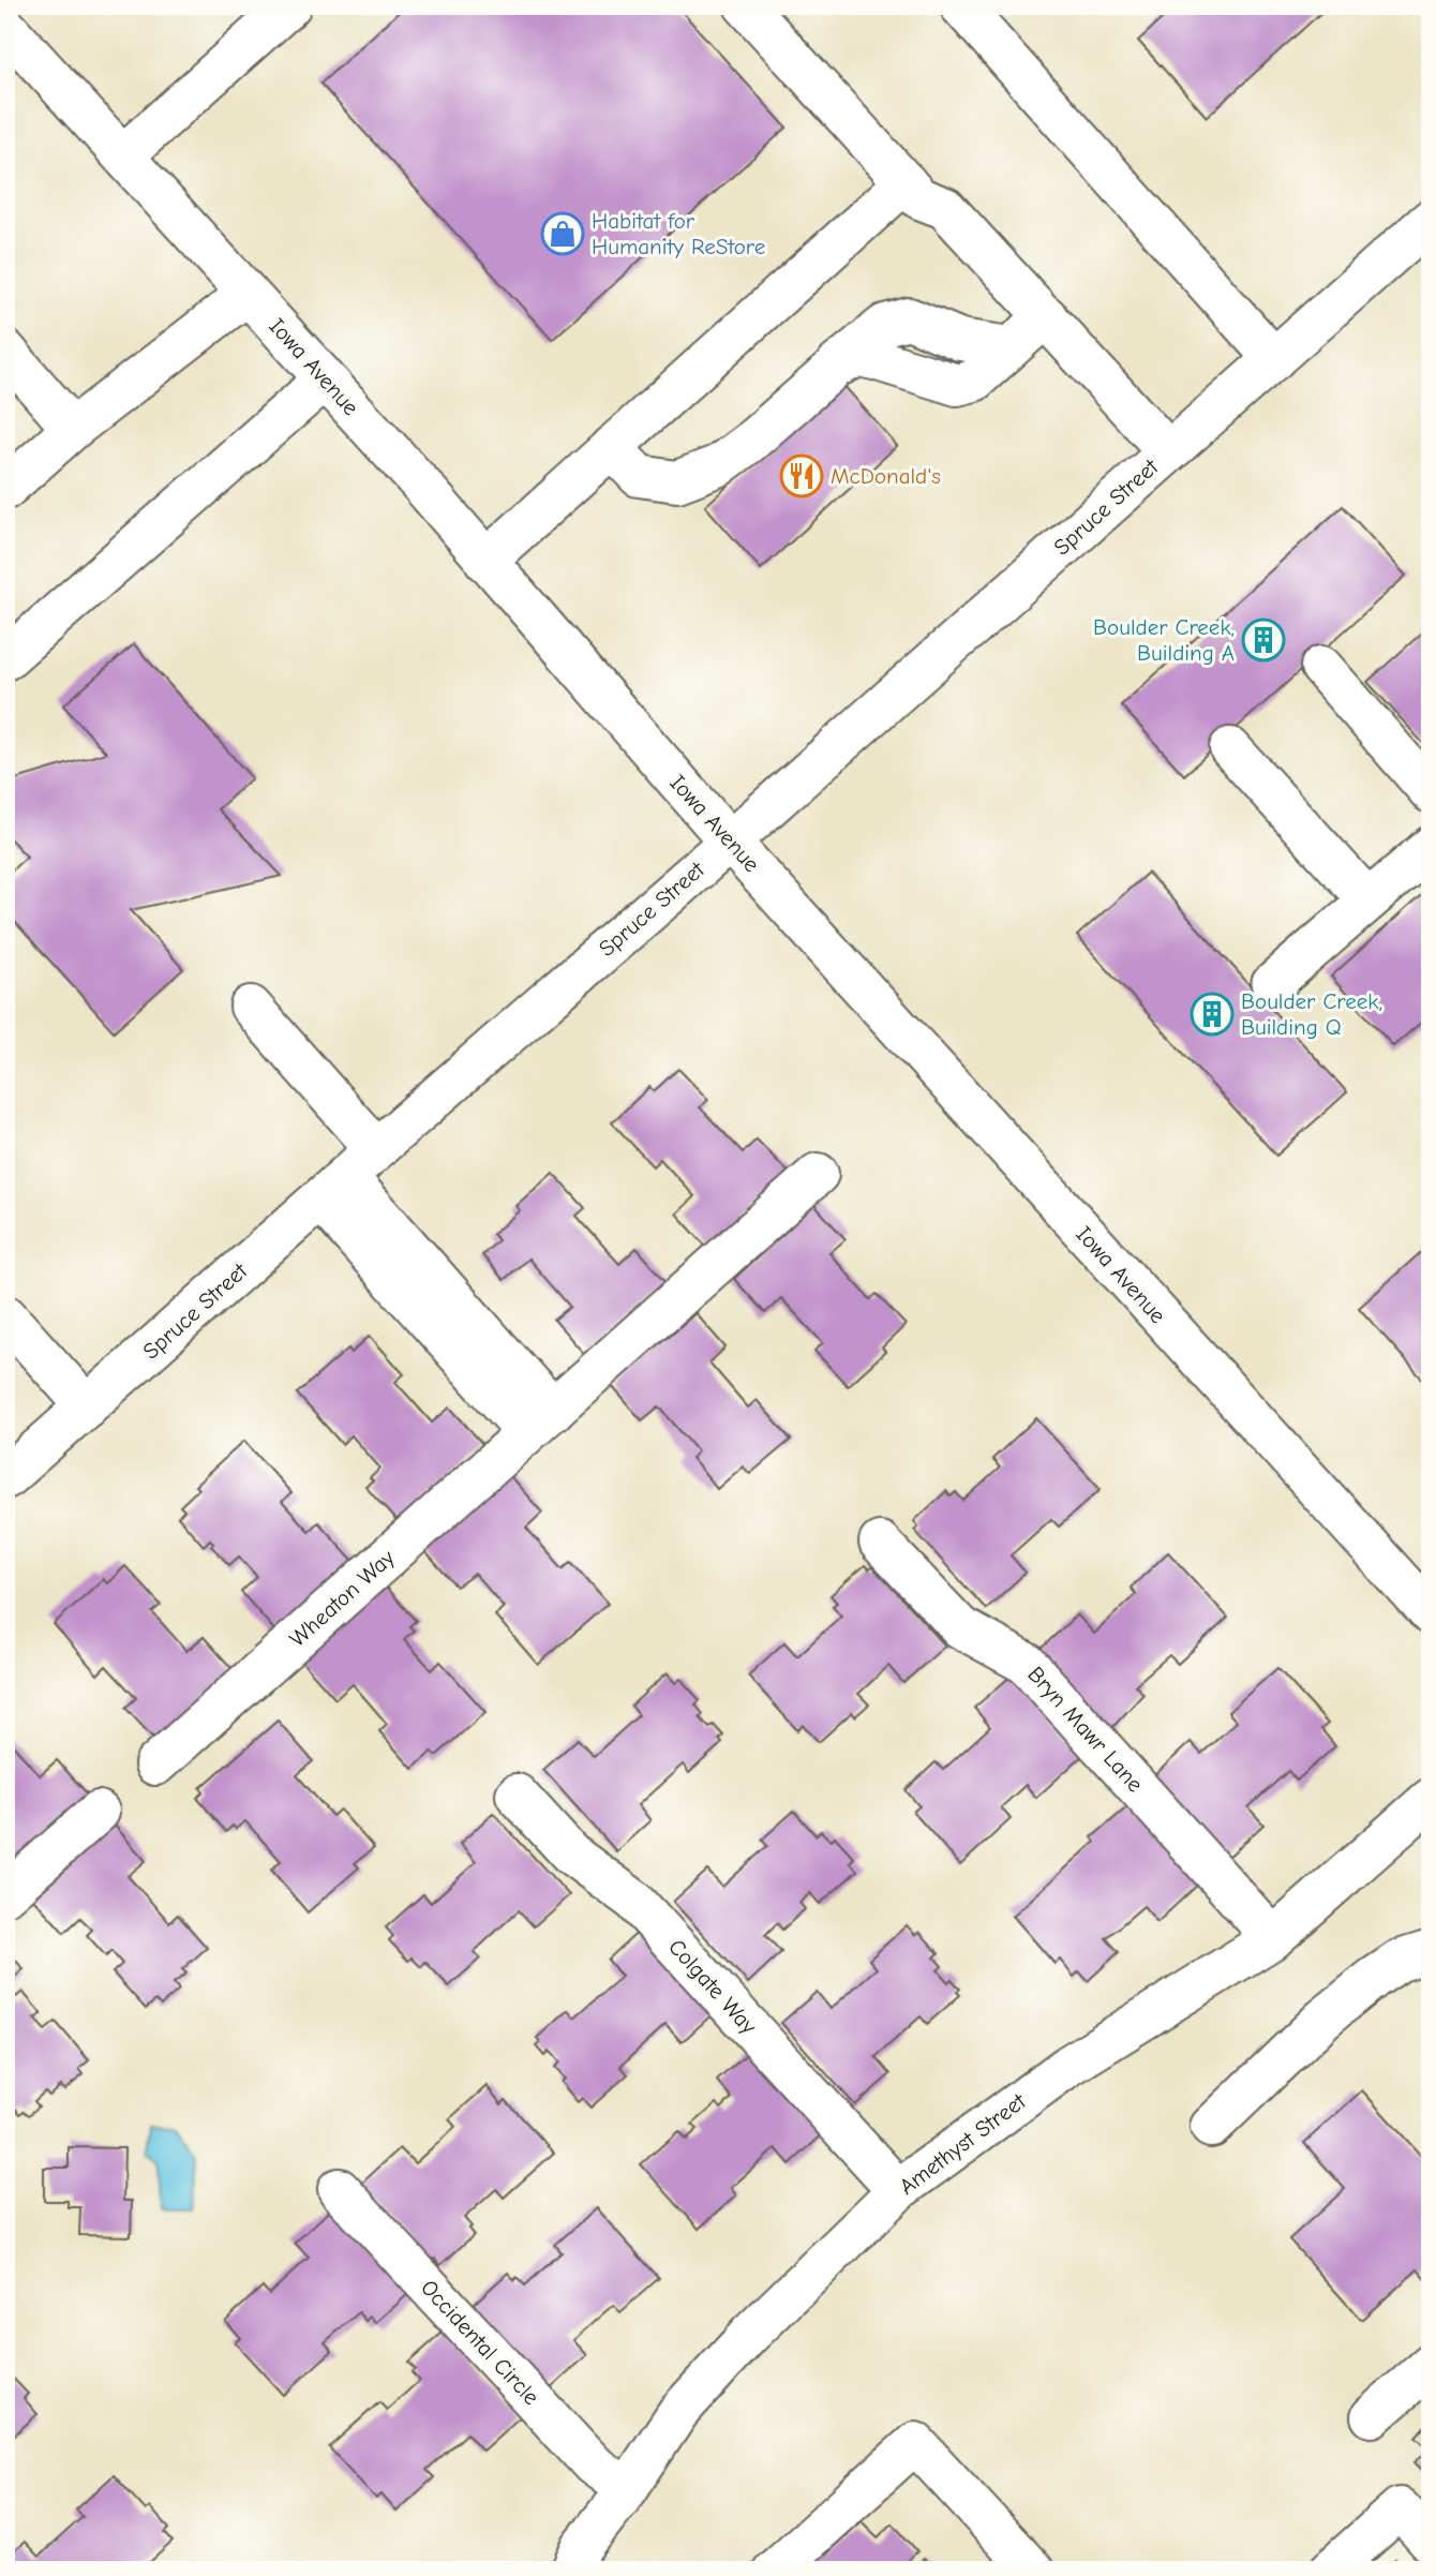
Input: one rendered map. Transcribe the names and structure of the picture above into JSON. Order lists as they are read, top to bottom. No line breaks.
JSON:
{"streets":{"main road":["Iowa Avenue","Spruce Street","Wheaton Way","Bryn Mawr Lane","Colgate Way","Amethyst Street","Occidental Circle"]},"crossings":[["Iowa Avenue","Spruce Street"],["Bryn Mawr Lane","Amethyst Street"],["Colgate Way","Amethyst Street"],["Amethyst Street","Occidental Circle"]],"places":{"shop":["Habitat for Humanity ReStore"],"restaurant":["McDonald's"],"building":["Boulder Creek, Building A","Boulder Creek, Building Q"]}}
